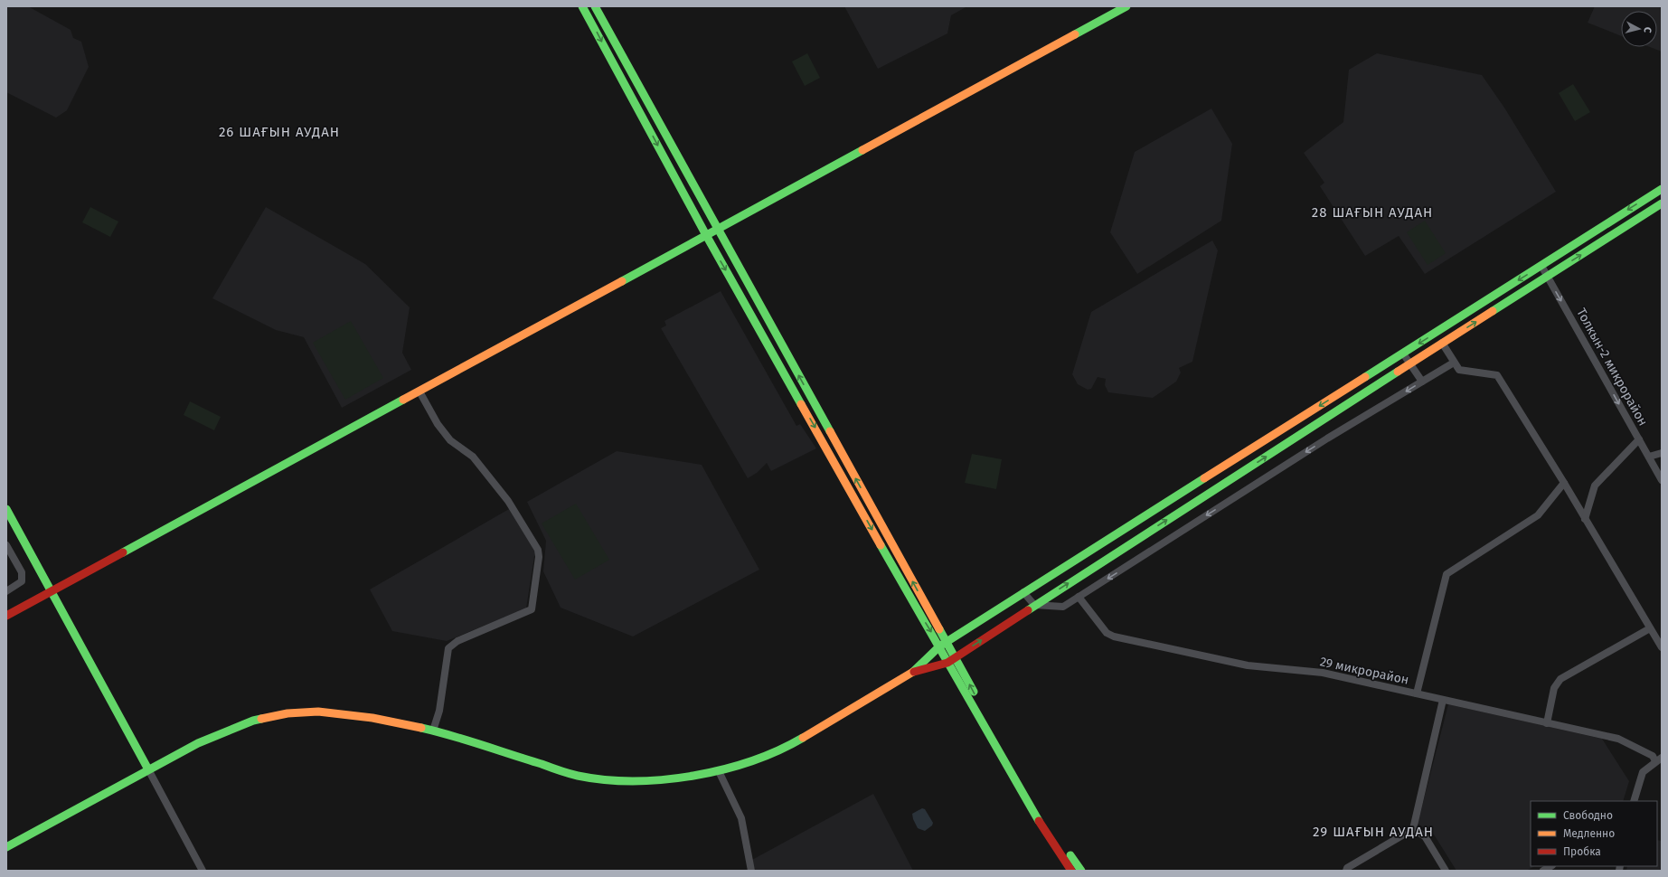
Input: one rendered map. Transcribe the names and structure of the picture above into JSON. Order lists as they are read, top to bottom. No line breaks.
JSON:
{"streets":{"street":["Толкын-2 микрорайон","29 микрорайон"]},"one_way":["Толкын-2 микрорайон"],"districts":["26 ШАҒЫН АУДАН","28 ШАҒЫН АУДАН","29 ШАҒЫН АУДАН"],"legend":["Свободно","Медленно","Пробка"],"north":"right"}
